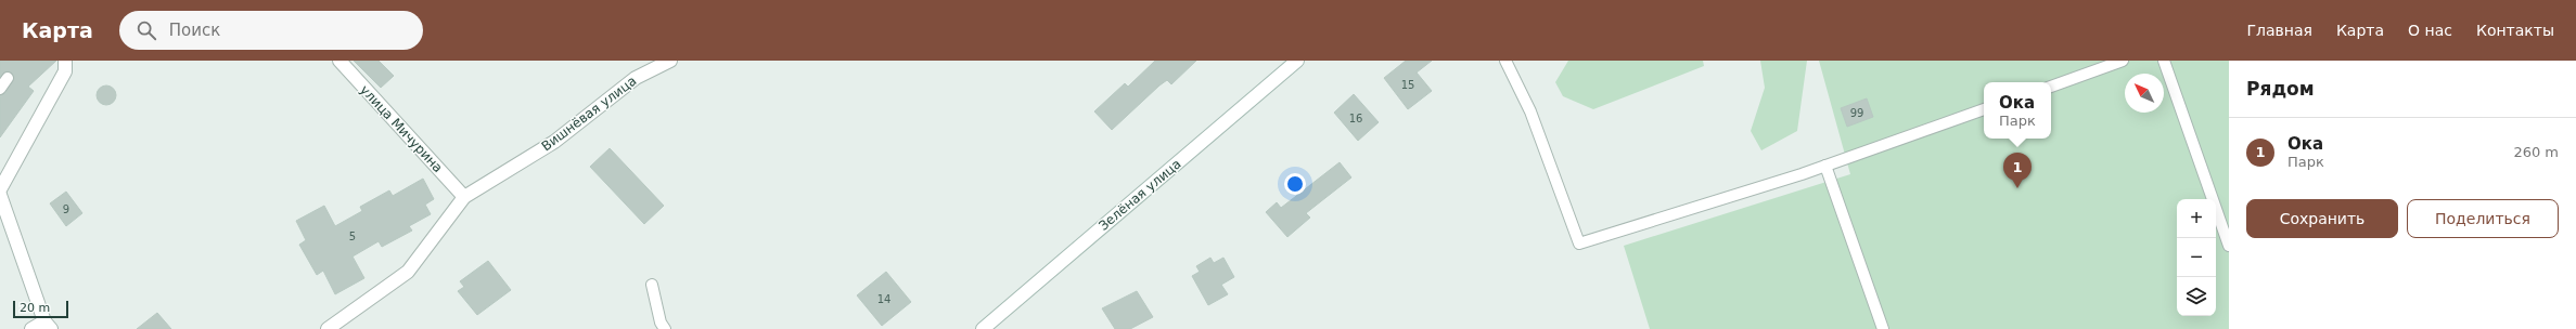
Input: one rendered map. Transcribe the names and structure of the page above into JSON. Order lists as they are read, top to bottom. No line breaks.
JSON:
{"streets":{"street":["Вишнёвая улица","улица Мичурина","Зелёная улица"]},"crossings":[["Вишнёвая улица","улица Мичурина"]],"house_numbers":["15","99","16","9","5","14"],"scale_bar":"20 m","north":"top left","page":{"header":"Карта","search":"Поиск","nav":["Главная","Карта","О нас","Контакты"],"heading":"Рядом","popup":["Ока","Парк"],"list":[{"mark":"1","name":"Ока","note":"Парк","value":"260 m"}],"pins":"1","buttons":["Сохранить","Поделиться"],"map_buttons":["+","−"],"scale":"20 m"}}
